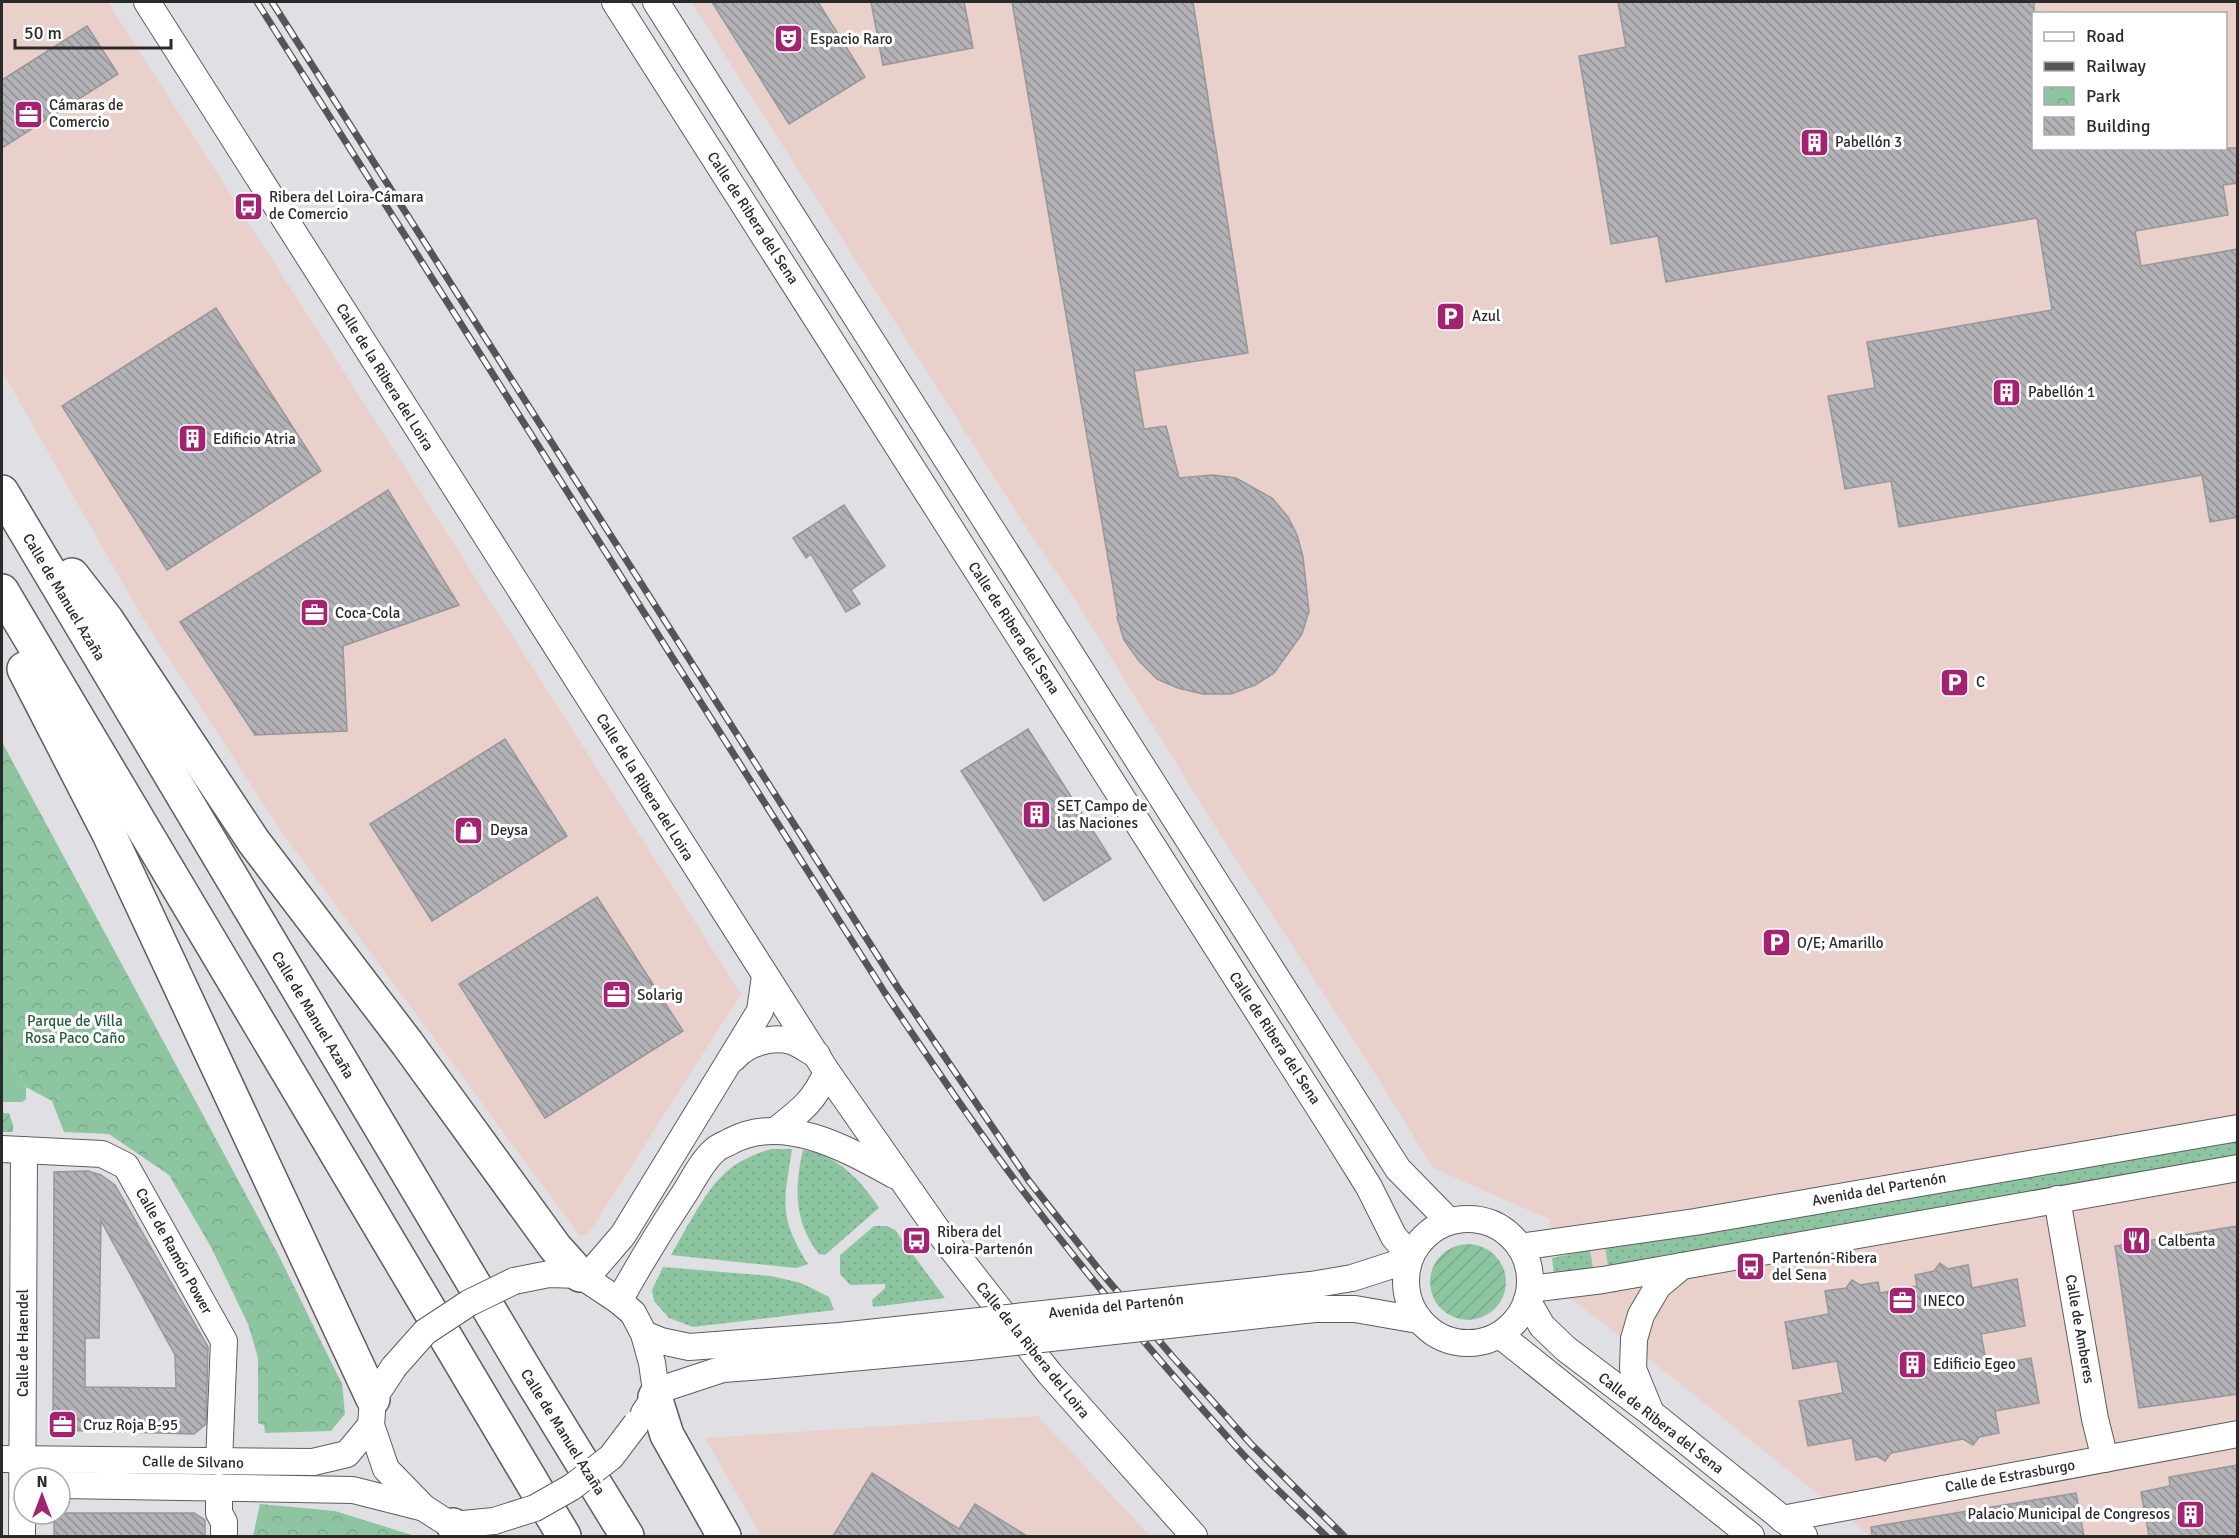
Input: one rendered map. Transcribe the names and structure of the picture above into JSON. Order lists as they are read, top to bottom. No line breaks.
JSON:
{"streets":{"highway":["Calle de Manuel Azaña"],"street":["Calle de Ribera del Sena","Calle de la Ribera del Loira","Avenida del Partenón","Calle de Ramón Power","Calle de Amberes","Calle de Haendel","Calle de Silvano","Calle de Estrasburgo"]},"crossings":[["Calle de Ribera del Sena","Avenida del Partenón"],["Calle de Ribera del Sena","Calle de Estrasburgo"],["Calle de Ramón Power","Calle de Haendel"],["Calle de Ramón Power","Calle de Silvano"],["Calle de Amberes","Calle de Estrasburgo"]],"parks":["Parque de Villa Rosa Paco Caño"],"places":{"theatre":["Espacio Raro"],"office":["Cámaras de Comercio","Coca-Cola","Solarig","INECO","Cruz Roja B-95"],"building":["Pabellón 3","Pabellón 1","Edificio Atria","SET Campo de las Naciones","Edificio Egeo","Palacio Municipal de Congresos"],"bus stop":["Ribera del Loira-Cámara de Comercio","Ribera del Loira-Partenón","Partenón-Ribera del Sena"],"parking":["Azul","C","O/E; Amarillo"],"shop":["Deysa"],"restaurant":["Calbenta"]},"legend":["Road","Railway","Park","Building"],"scale_bar":"50 m","north":"top"}
